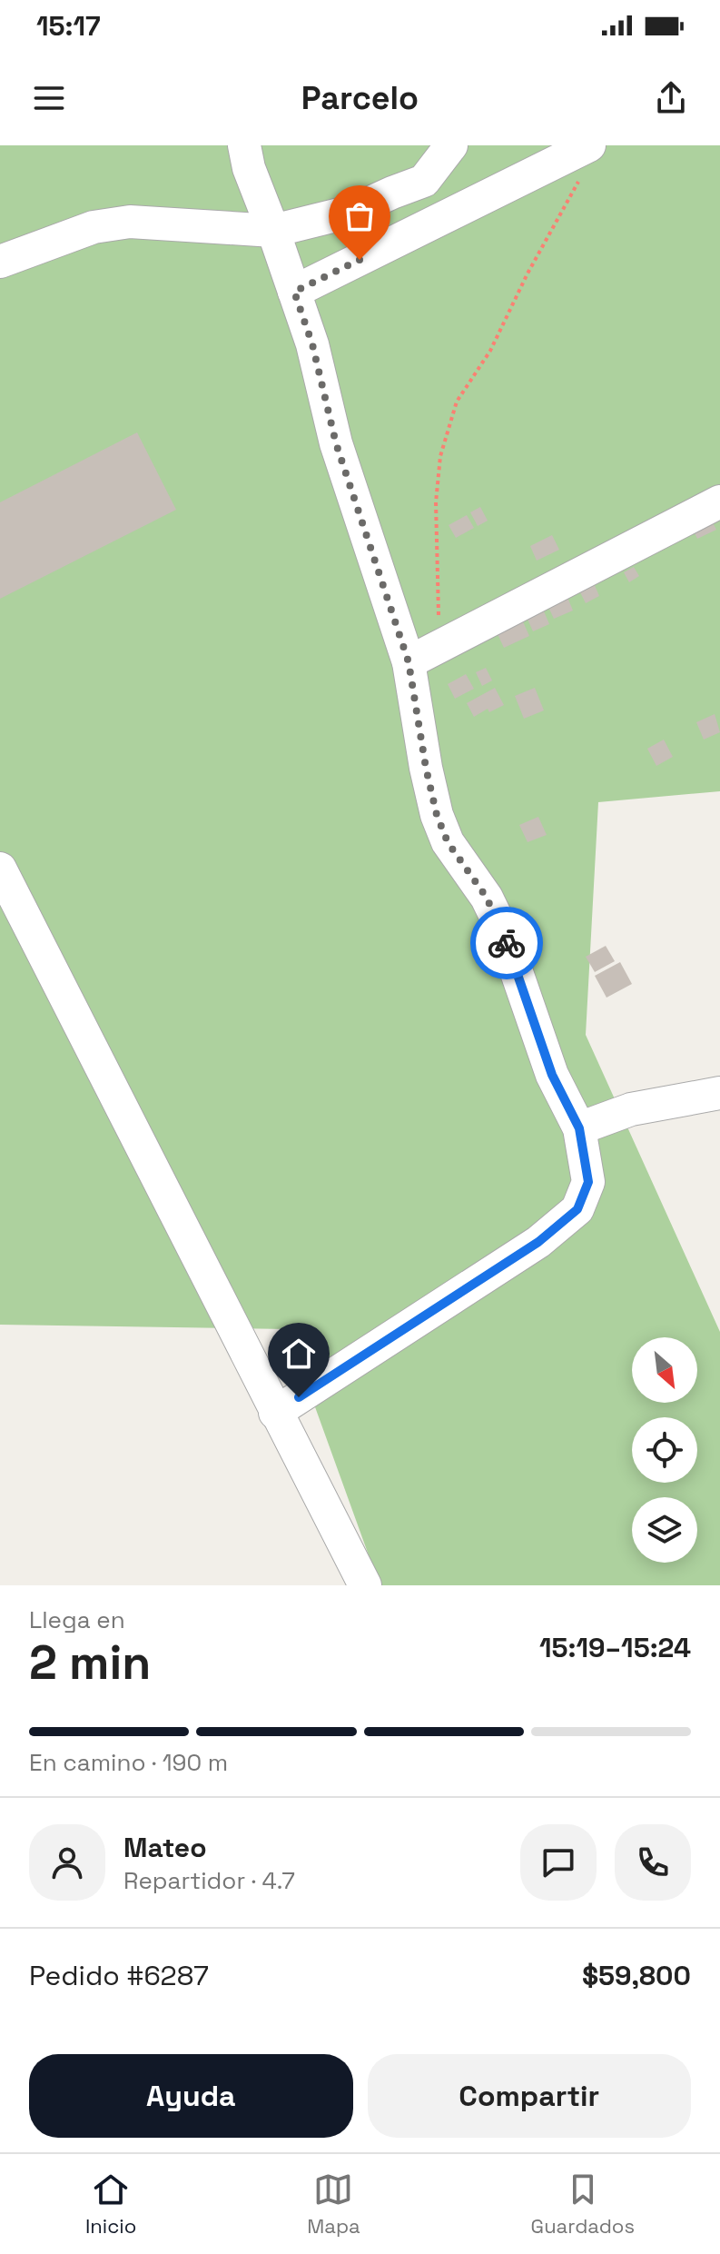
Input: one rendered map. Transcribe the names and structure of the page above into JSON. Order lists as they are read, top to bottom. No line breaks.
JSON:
{"north":"bottom right","page":{"status":"15:17","header":"Parcelo","heading":["2 min","Llega en","15:19–15:24"],"panel":["Mateo","Repartidor · 4.7","Pedido #6287","$59,800"],"bar":"En camino · 190 m","buttons":["Ayuda","Compartir"],"tabs":["Inicio","Mapa","Guardados"]}}
